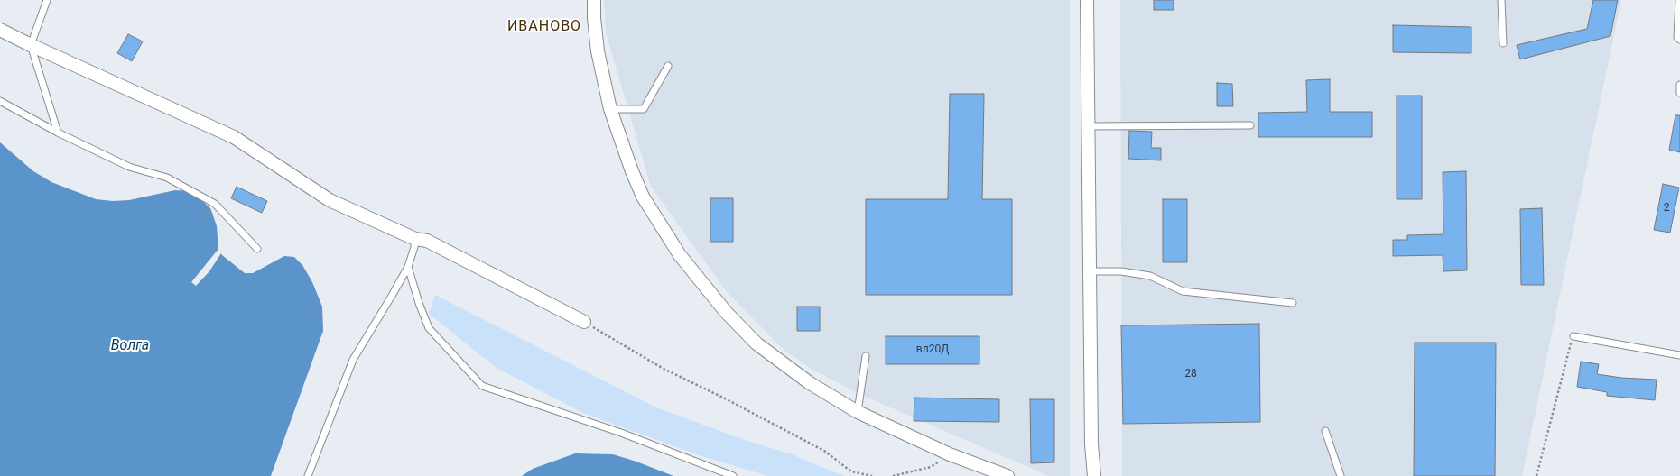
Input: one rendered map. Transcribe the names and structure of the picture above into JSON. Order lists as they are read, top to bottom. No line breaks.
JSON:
{"districts":["ИВАНОВО"],"water":["Волга"],"house_numbers":["2","вл20Д","28"]}
